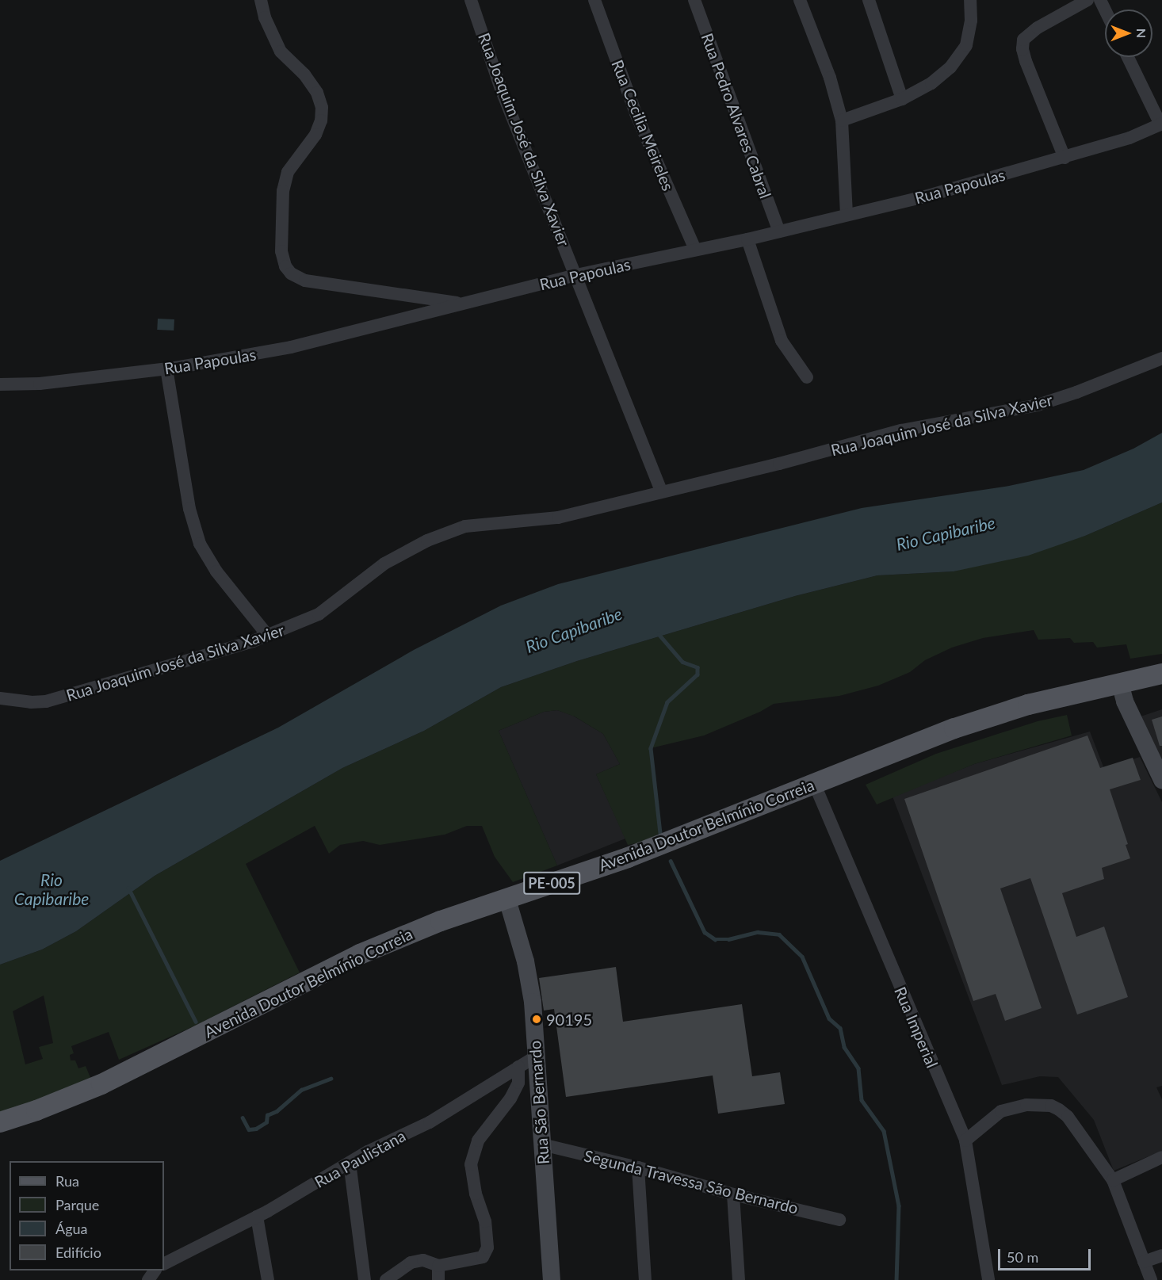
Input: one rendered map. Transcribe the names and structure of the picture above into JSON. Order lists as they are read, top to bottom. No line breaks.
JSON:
{"streets":{"main road":["Avenida Doutor Belmínio Correia","PE-005"],"street":["Rua Pedro Alvares Cabral","Rua Cecilia Meireles","Rua Joaquim José da Silva Xavier","Rua Papoulas","Rua Imperial","Rua São Bernardo","Rua Paulistana","Segunda Travessa São Bernardo"]},"crossings":[["Rua Pedro Alvares Cabral","Rua Papoulas"],["Rua Cecilia Meireles","Rua Papoulas"],["Rua Joaquim José da Silva Xavier","Rua Papoulas"],["Avenida Doutor Belmínio Correia","Rua Imperial"],["Avenida Doutor Belmínio Correia","Rua São Bernardo"],["Rua São Bernardo","Rua Paulistana"],["Rua São Bernardo","Segunda Travessa São Bernardo"]],"water":["Rio Capibaribe"],"places":["90195"],"legend":["Rua","Parque","Água","Edifício"],"scale_bar":"50 m","north":"right"}
